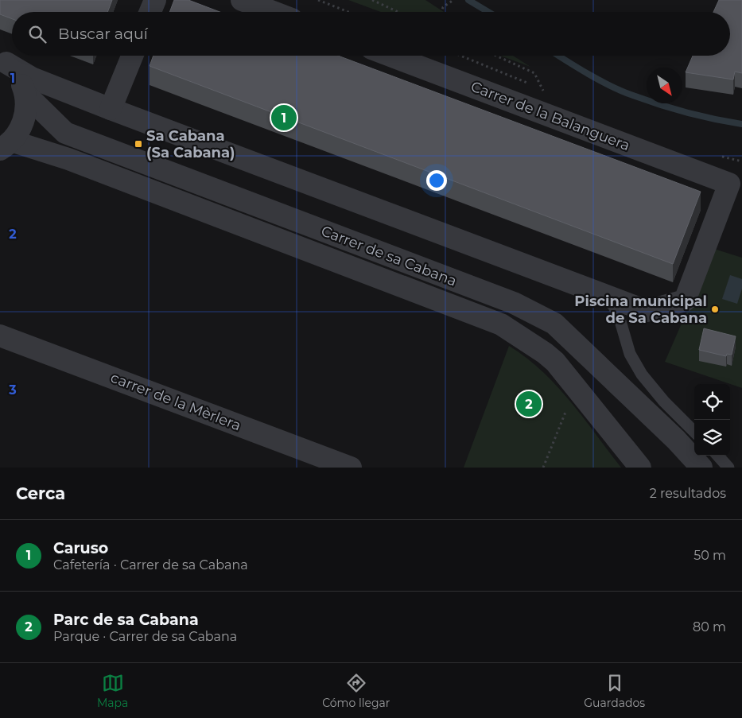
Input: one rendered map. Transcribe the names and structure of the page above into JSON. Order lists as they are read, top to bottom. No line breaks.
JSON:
{"streets":{"street":["Carrer de la Balanguera","Carrer de sa Cabana","carrer de la Mèrlera"]},"places":{"transit":["Sa Cabana (Sa Cabana)"],"other":["Piscina municipal de Sa Cabana"]},"north":"bottom right","page":{"search":"Buscar aquí","pins":["1","2"],"heading":["Cerca","2 resultados"],"list":[{"mark":"1","name":"Caruso","note":"Cafetería · Carrer de sa Cabana","value":"50 m"},{"mark":"2","name":"Parc de sa Cabana","note":"Parque · Carrer de sa Cabana","value":"80 m"}],"nav":["Mapa","Cómo llegar","Guardados"]},"grid":{"rows":["1","2","3"]}}
